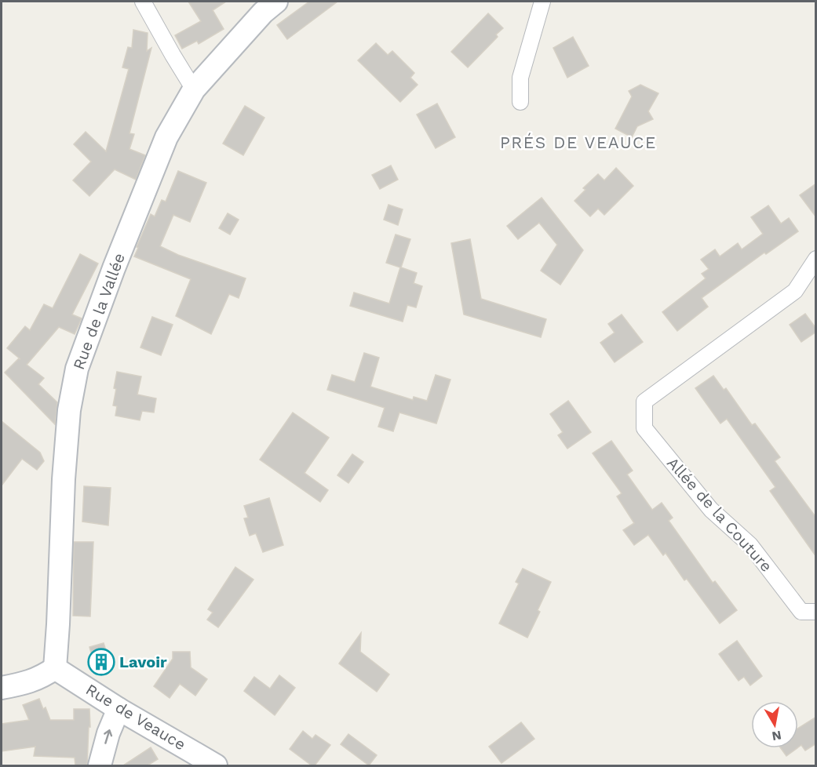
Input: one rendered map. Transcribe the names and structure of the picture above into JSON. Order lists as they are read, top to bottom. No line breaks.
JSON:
{"streets":{"street":["Rue de la Vallée","Allée de la Couture","Rue de Veauce"]},"crossings":[["Rue de la Vallée","Rue de Veauce"]],"districts":["PRÉS DE VEAUCE"],"places":{"building":["Lavoir"]},"north":"bottom"}
